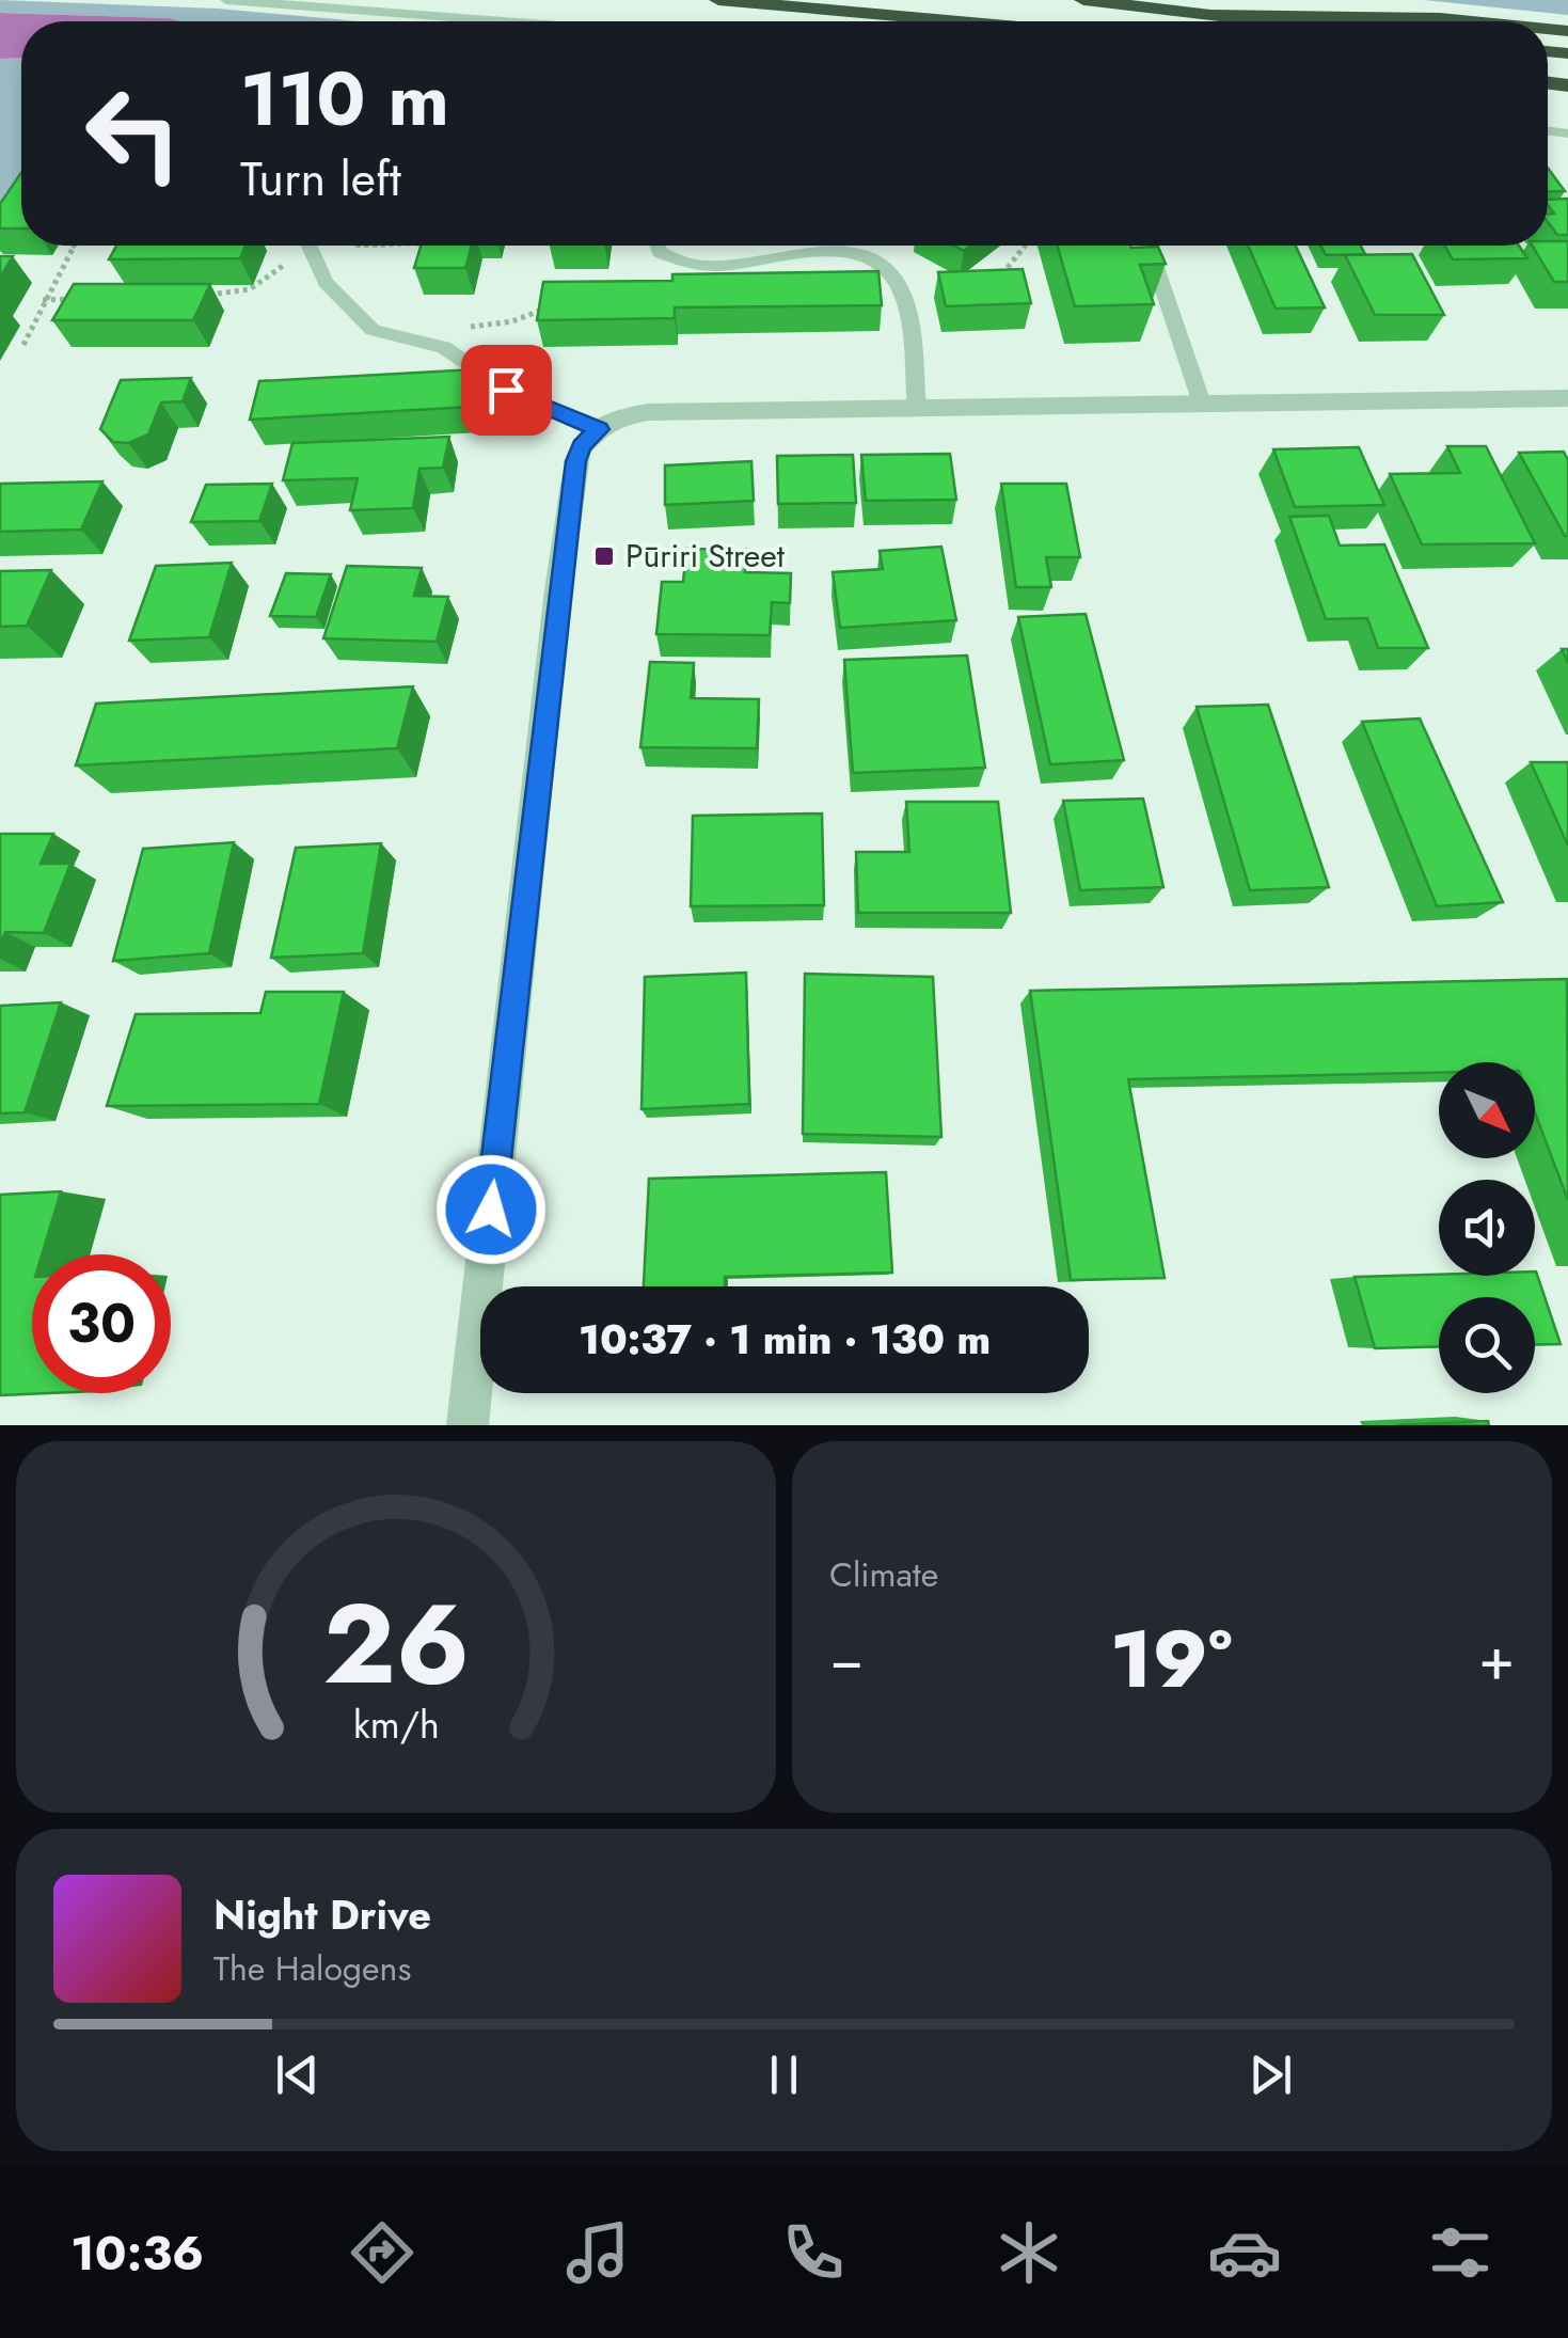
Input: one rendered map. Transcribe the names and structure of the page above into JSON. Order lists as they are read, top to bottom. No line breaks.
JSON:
{"places":{"transit":["Pūriri Street"]},"north":"bottom right","page":{"turn":["110 m","Turn left"],"limit":"30","trip":"10:37 · 1 min · 130 m","tile":"Climate","heat":["−","19°","+"],"song":["Night Drive","The Halogens"],"tabs":"10:36","gauge":["26","km/h"]}}
